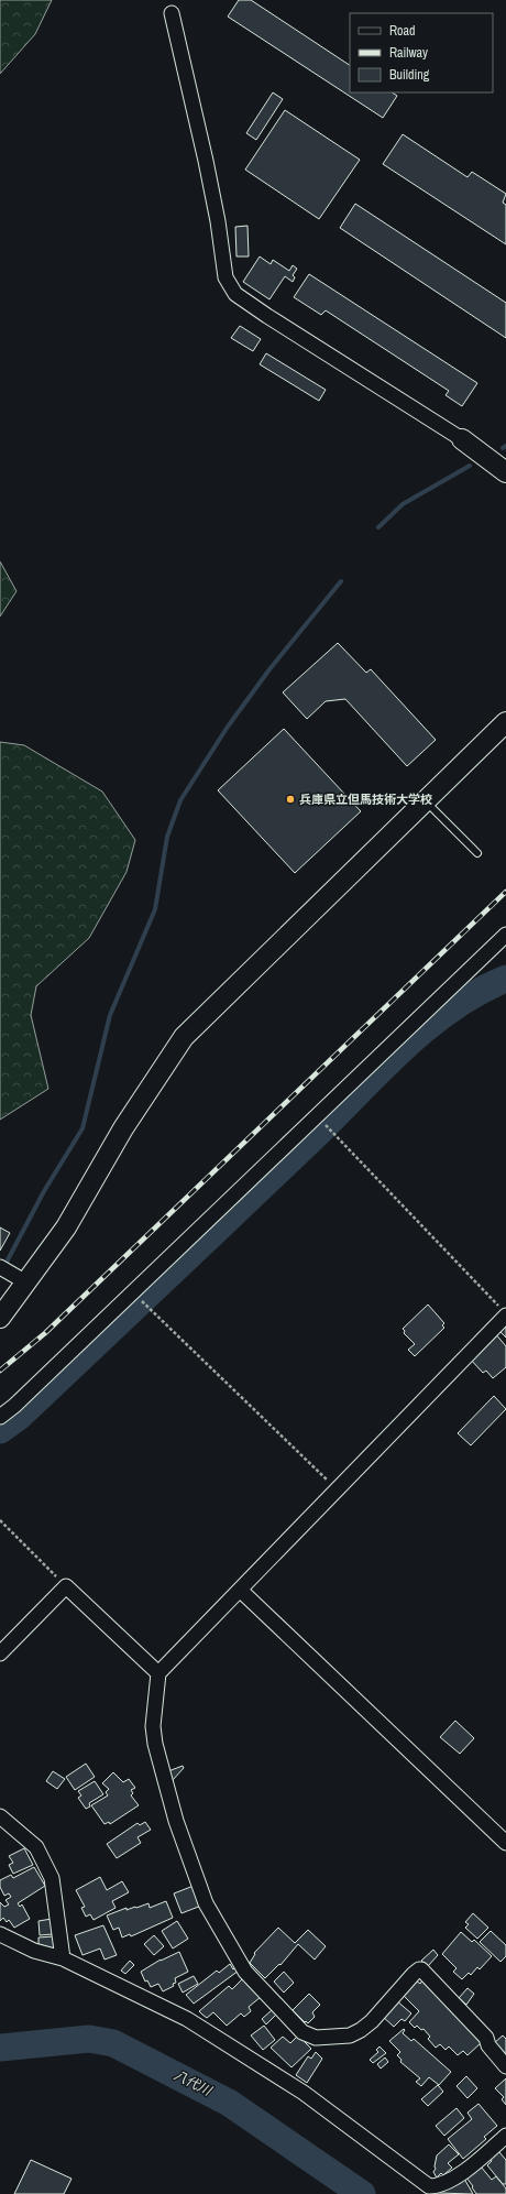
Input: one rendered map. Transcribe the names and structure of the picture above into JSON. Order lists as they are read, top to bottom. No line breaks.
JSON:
{"water":["八代川"],"places":["兵庫県立但馬技術大学校"],"legend":["Road","Railway","Building"]}
